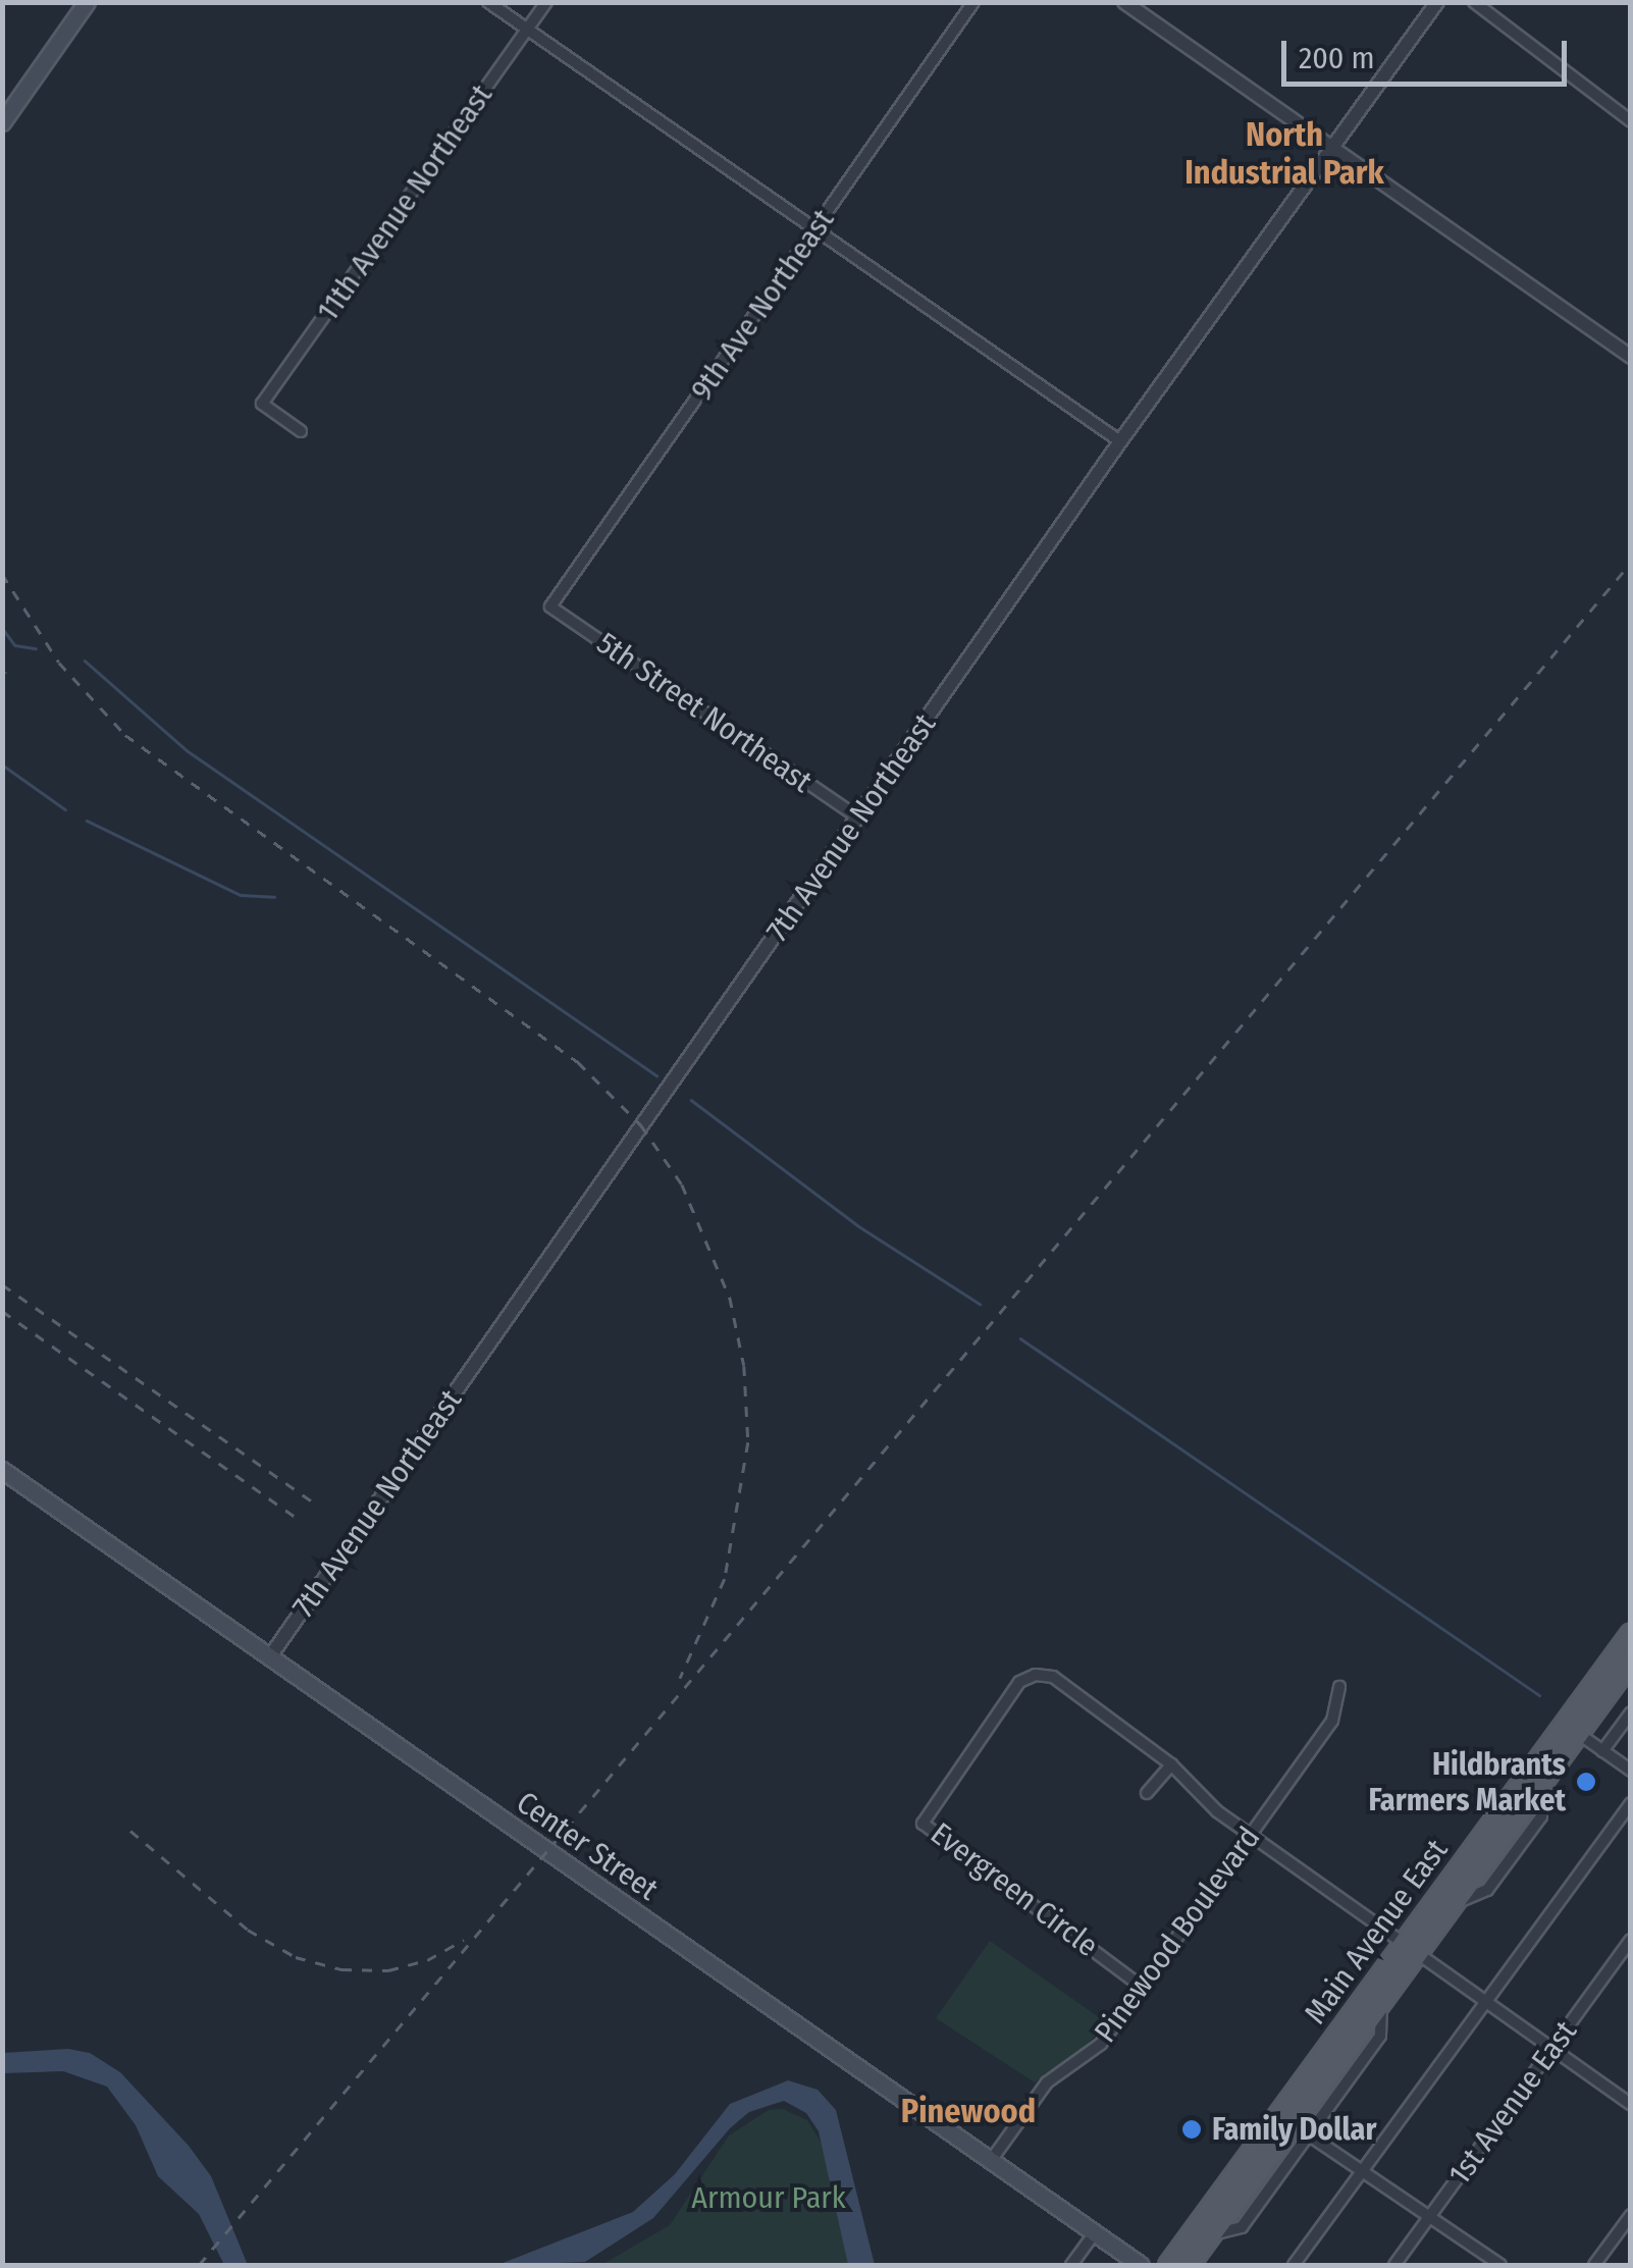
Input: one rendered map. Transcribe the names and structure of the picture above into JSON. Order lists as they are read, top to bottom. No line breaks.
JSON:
{"streets":{"main road":["Center Street","Main Avenue East"],"street":["11th Avenue Northeast","9th Ave Northeast","5th Street Northeast","7th Avenue Northeast","Evergreen Circle","Pinewood Boulevard","1st Avenue East"]},"crossings":[["9th Ave Northeast","5th Street Northeast"],["5th Street Northeast","7th Avenue Northeast"],["7th Avenue Northeast","Center Street"],["Center Street","Pinewood Boulevard"],["Evergreen Circle","Main Avenue East"],["Evergreen Circle","Pinewood Boulevard"],["Evergreen Circle","1st Avenue East"]],"districts":["North Industrial Park","Pinewood"],"parks":["Armour Park"],"places":["Hildbrants Farmers Market","Family Dollar"],"scale_bar":"200 m"}
